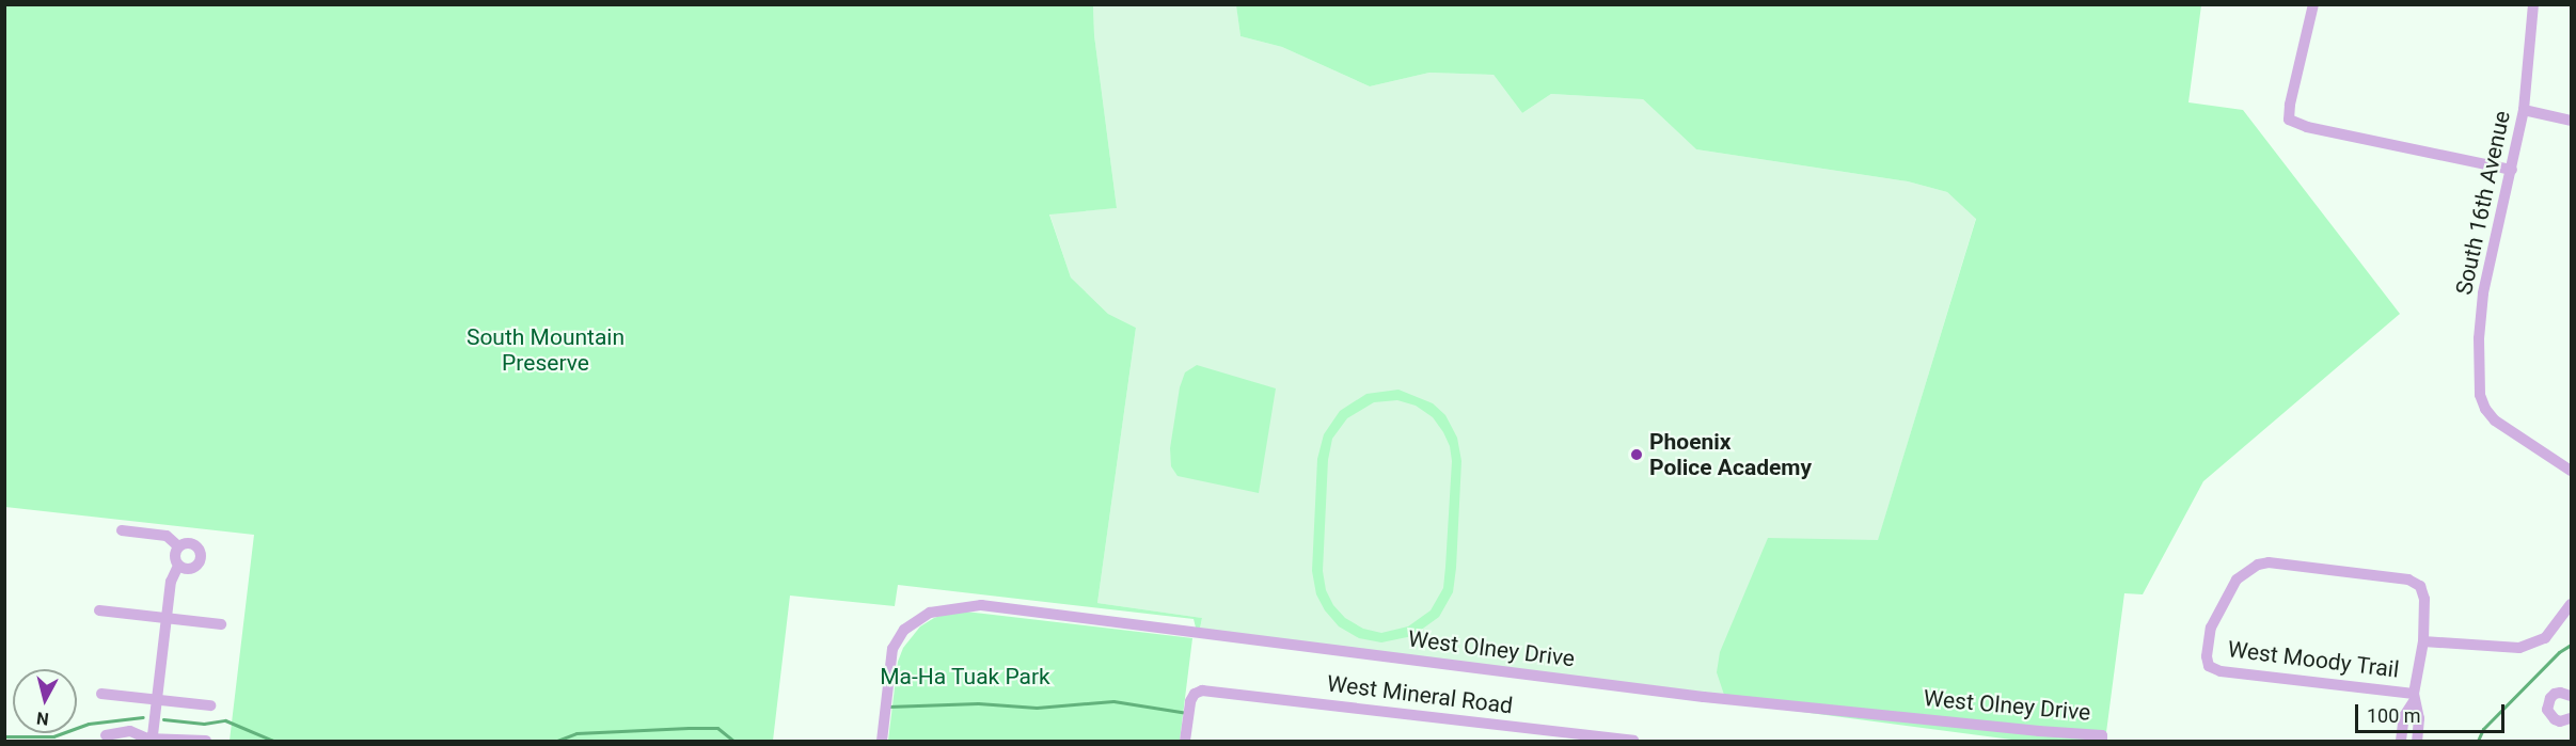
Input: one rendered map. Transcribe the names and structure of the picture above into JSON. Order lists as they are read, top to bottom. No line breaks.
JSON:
{"streets":{"street":["South 16th Avenue","West Olney Drive","West Moody Trail","West Mineral Road"]},"parks":["South Mountain Preserve","Ma-Ha Tuak Park"],"places":["Phoenix Police Academy"],"scale_bar":"100 m","north":"bottom"}
